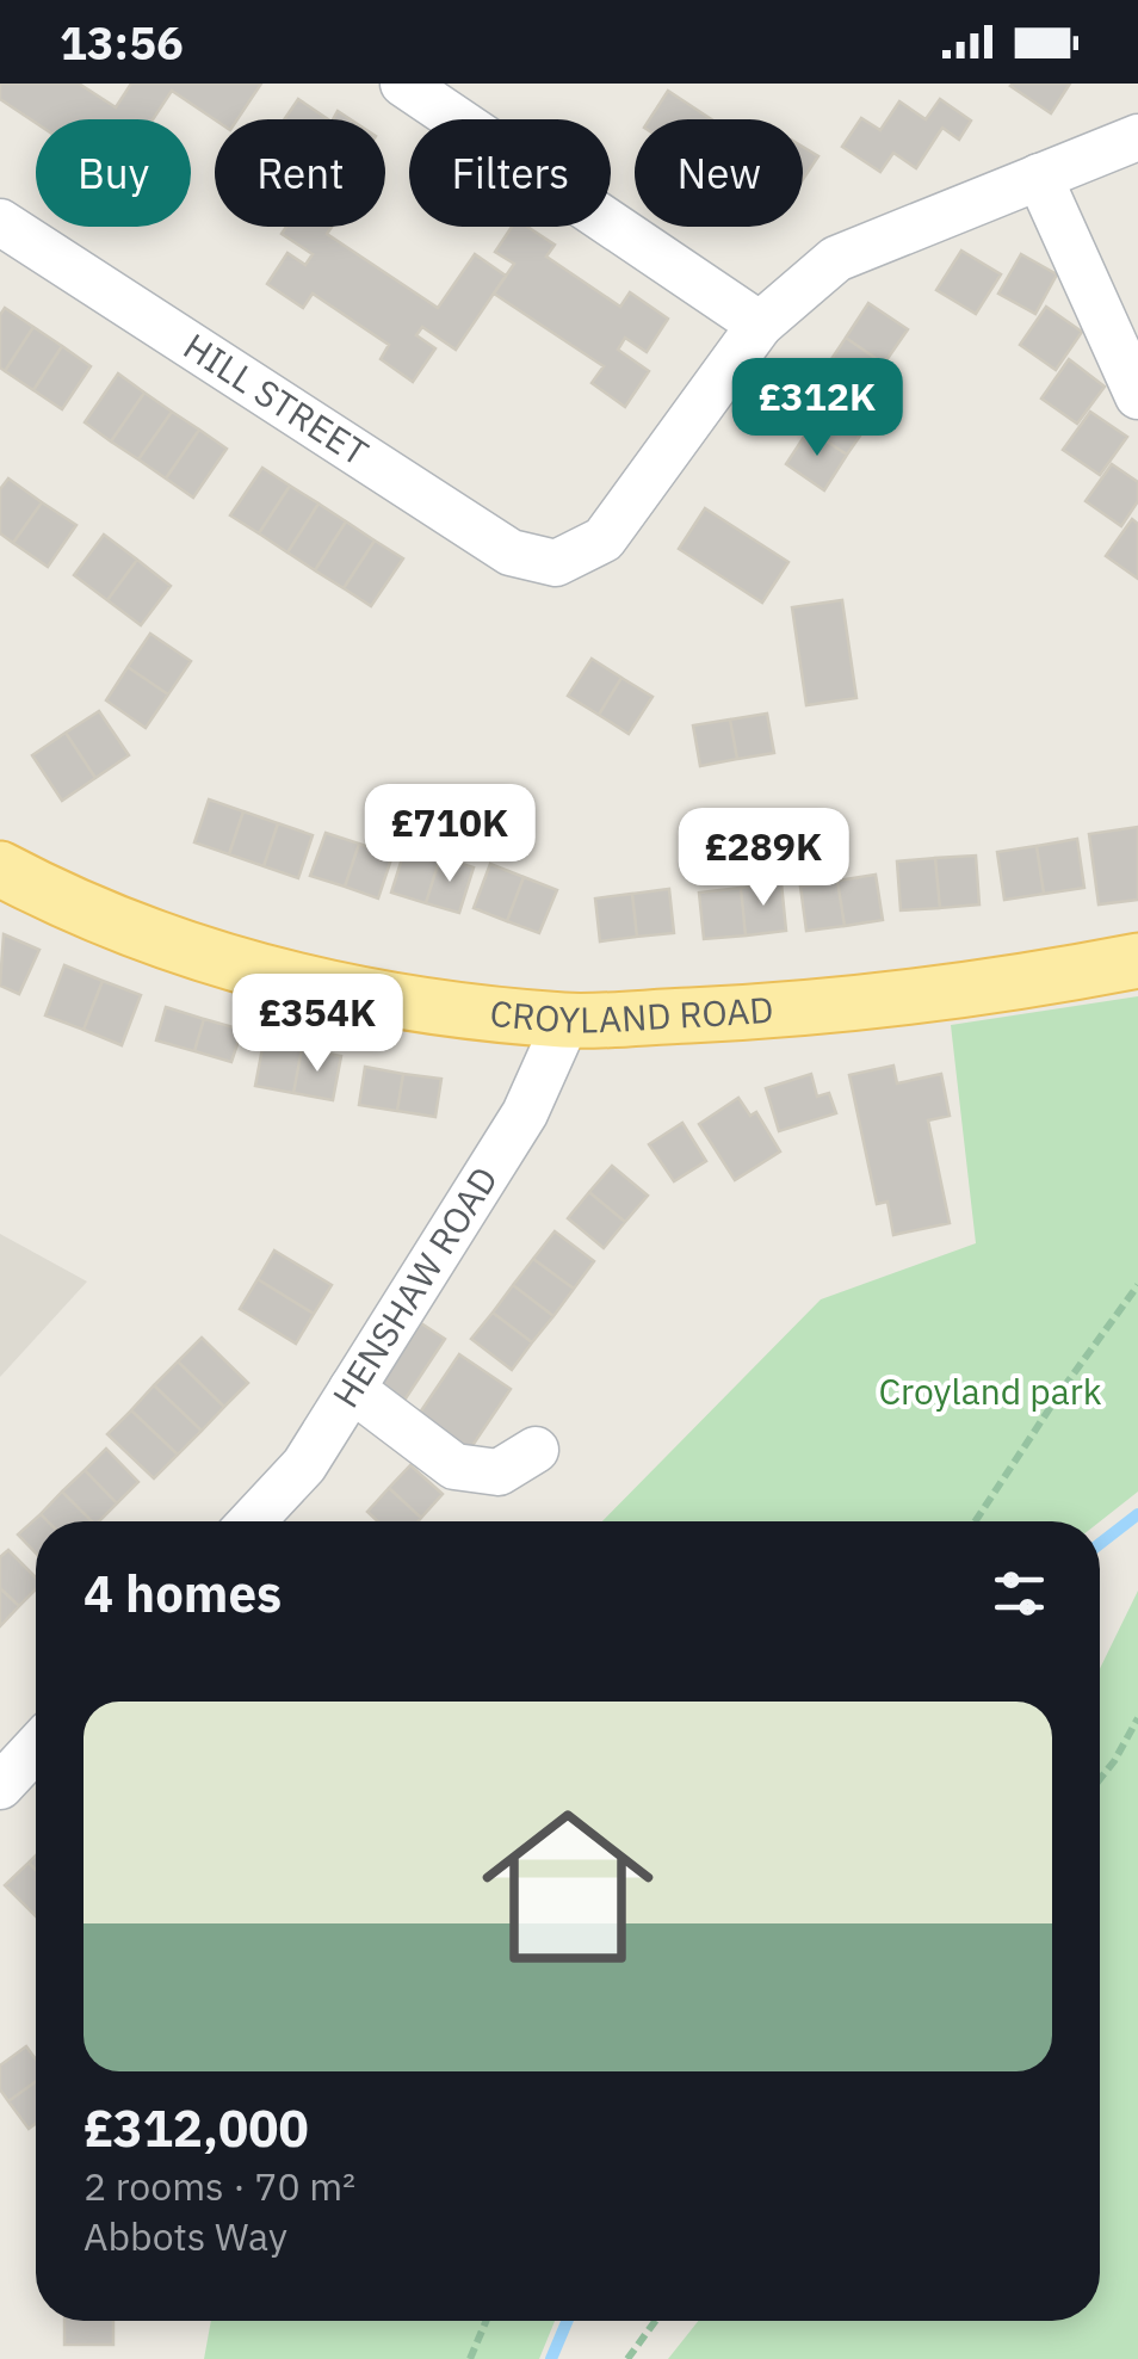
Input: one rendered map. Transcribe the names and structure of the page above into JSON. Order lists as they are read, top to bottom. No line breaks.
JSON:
{"streets":{"main road":["CROYLAND ROAD"],"street":["HILL STREET","HENSHAW ROAD"]},"crossings":[["CROYLAND ROAD","HENSHAW ROAD"]],"parks":["Croyland park"],"page":{"status":"13:56","chip":["Buy","Rent","Filters","New"],"price":["£312K","£710K","£289K","£354K"],"heading":"4 homes","list":[{"name":"£312,000","note":"2 rooms · 70 m² · Abbots Way"}]}}
